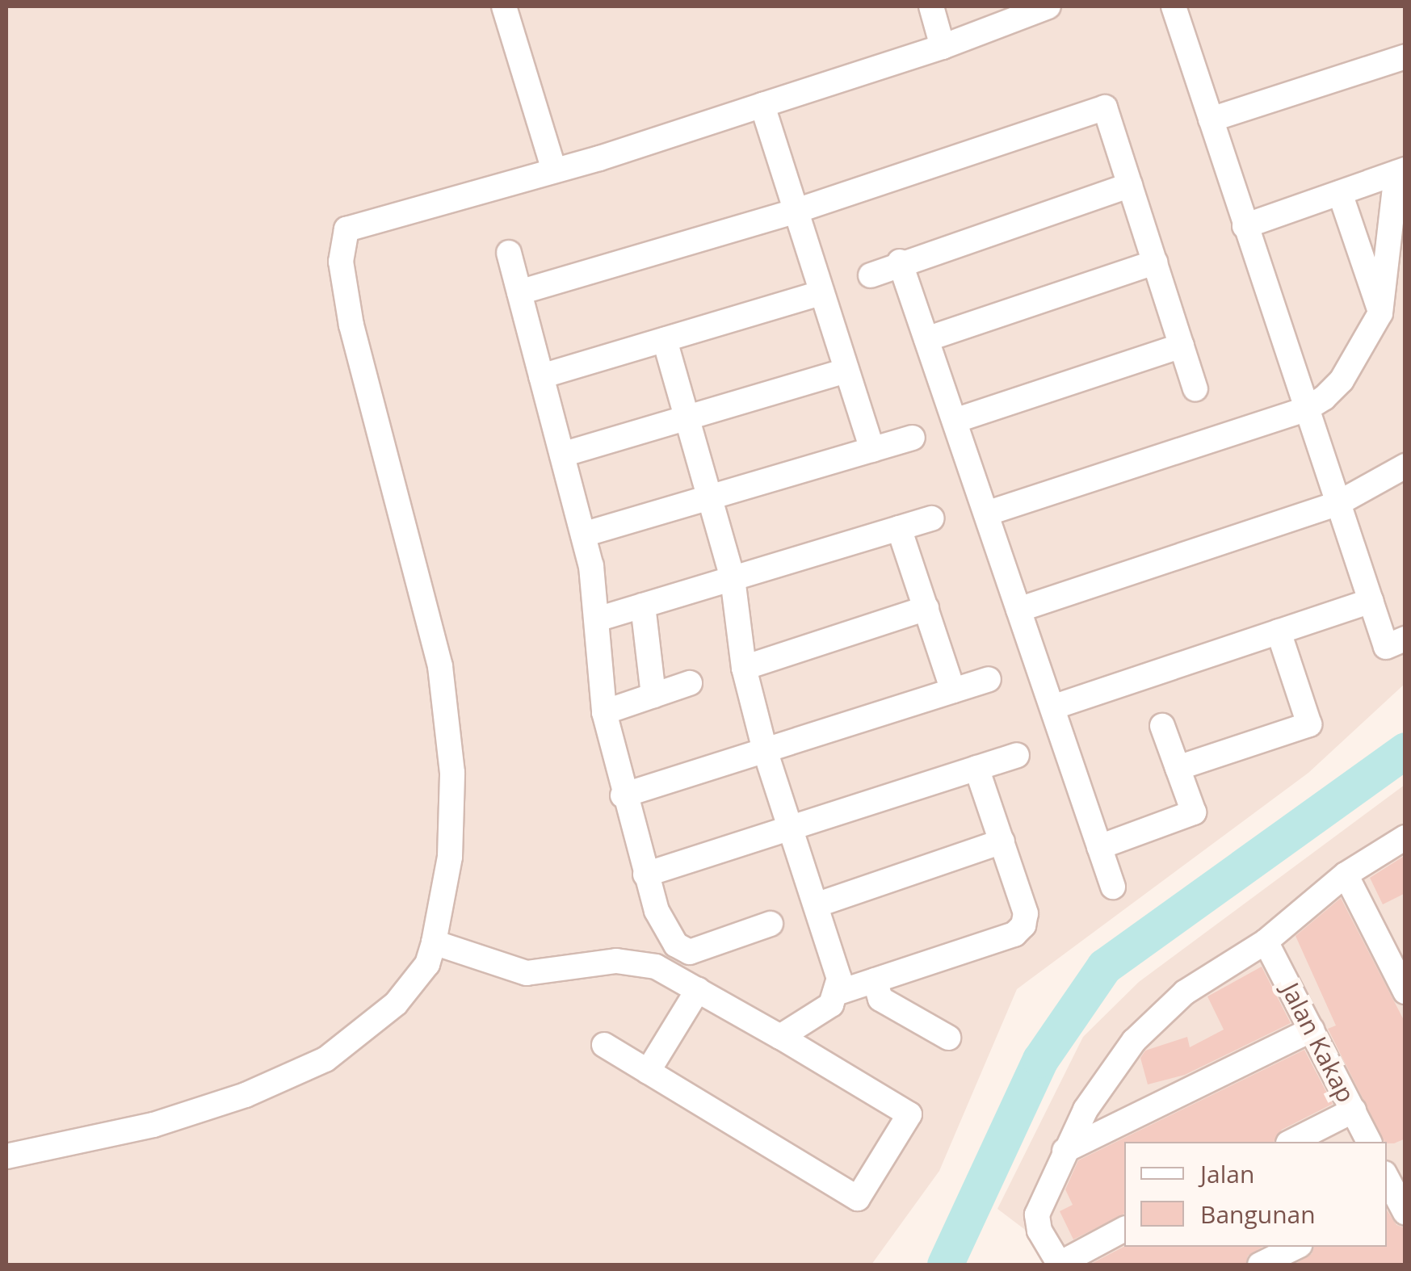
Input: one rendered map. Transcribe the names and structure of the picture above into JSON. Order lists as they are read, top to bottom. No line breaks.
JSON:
{"streets":{"street":["Jalan Kakap"]},"legend":["Jalan","Bangunan"]}
